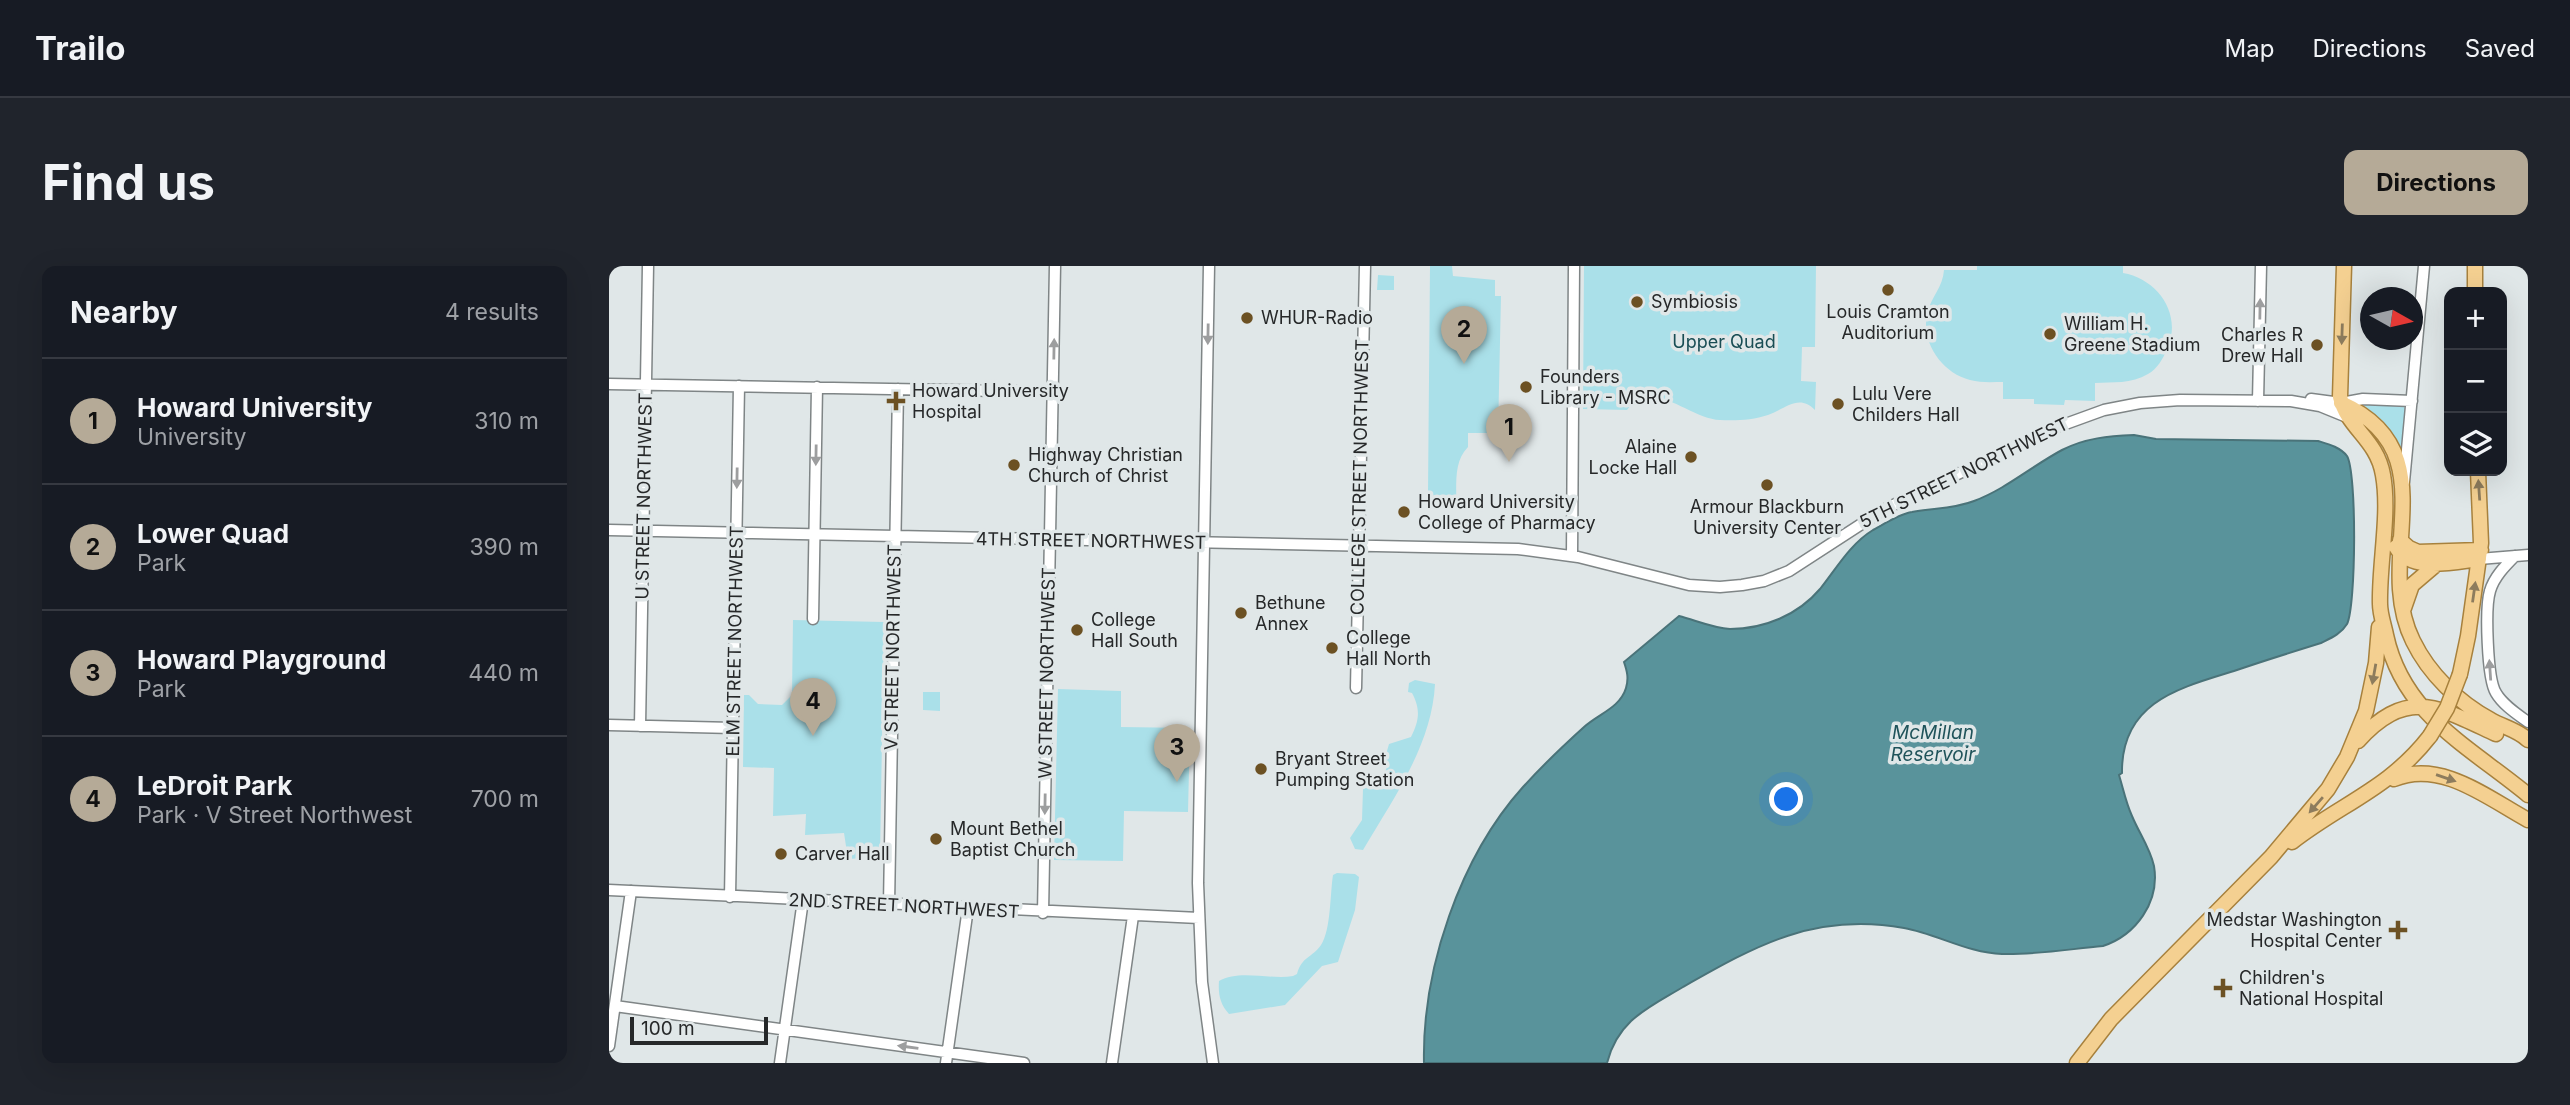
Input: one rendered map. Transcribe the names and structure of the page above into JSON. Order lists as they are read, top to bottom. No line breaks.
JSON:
{"streets":{"street":["5TH STREET NORTHWEST","COLLEGE STREET NORTHWEST","U STREET NORTHWEST","4TH STREET NORTHWEST","ELM STREET NORTHWEST","V STREET NORTHWEST","W STREET NORTHWEST","2ND STREET NORTHWEST"]},"crossings":[["5TH STREET NORTHWEST","4TH STREET NORTHWEST"],["COLLEGE STREET NORTHWEST","4TH STREET NORTHWEST"],["U STREET NORTHWEST","4TH STREET NORTHWEST"],["4TH STREET NORTHWEST","ELM STREET NORTHWEST"],["4TH STREET NORTHWEST","V STREET NORTHWEST"],["4TH STREET NORTHWEST","W STREET NORTHWEST"],["ELM STREET NORTHWEST","2ND STREET NORTHWEST"],["V STREET NORTHWEST","2ND STREET NORTHWEST"],["W STREET NORTHWEST","2ND STREET NORTHWEST"]],"water":["McMillan Reservoir"],"parks":["Upper Quad"],"places":{"other":["Louis Cramton Auditorium","Symbiosis","WHUR-Radio","William H. Greene Stadium","Charles R Drew Hall","Founders Library - MSRC","Lulu Vere Childers Hall","Alaine Locke Hall","Highway Christian Church of Christ","Armour Blackburn University Center","Howard University College of Pharmacy","Bethune Annex","College Hall South","College Hall North","Bryant Street Pumping Station","Mount Bethel Baptist Church","Carver Hall"],"health":["Howard University Hospital","Medstar Washington Hospital Center","Children's National Hospital"]},"scale_bar":"100 m","north":"right","page":{"header":"Trailo","nav":["Map","Directions","Saved"],"buttons":"Directions","title":"Find us","heading":["Nearby","4 results"],"map_buttons":["+","−"],"pins":["2","1","4","3"],"list":[{"mark":"1","name":"Howard University","note":"University","value":"310 m"},{"mark":"2","name":"Lower Quad","note":"Park","value":"390 m"},{"mark":"3","name":"Howard Playground","note":"Park","value":"440 m"},{"mark":"4","name":"LeDroit Park","note":"Park · V Street Northwest","value":"700 m"}],"scale":"100 m"}}
